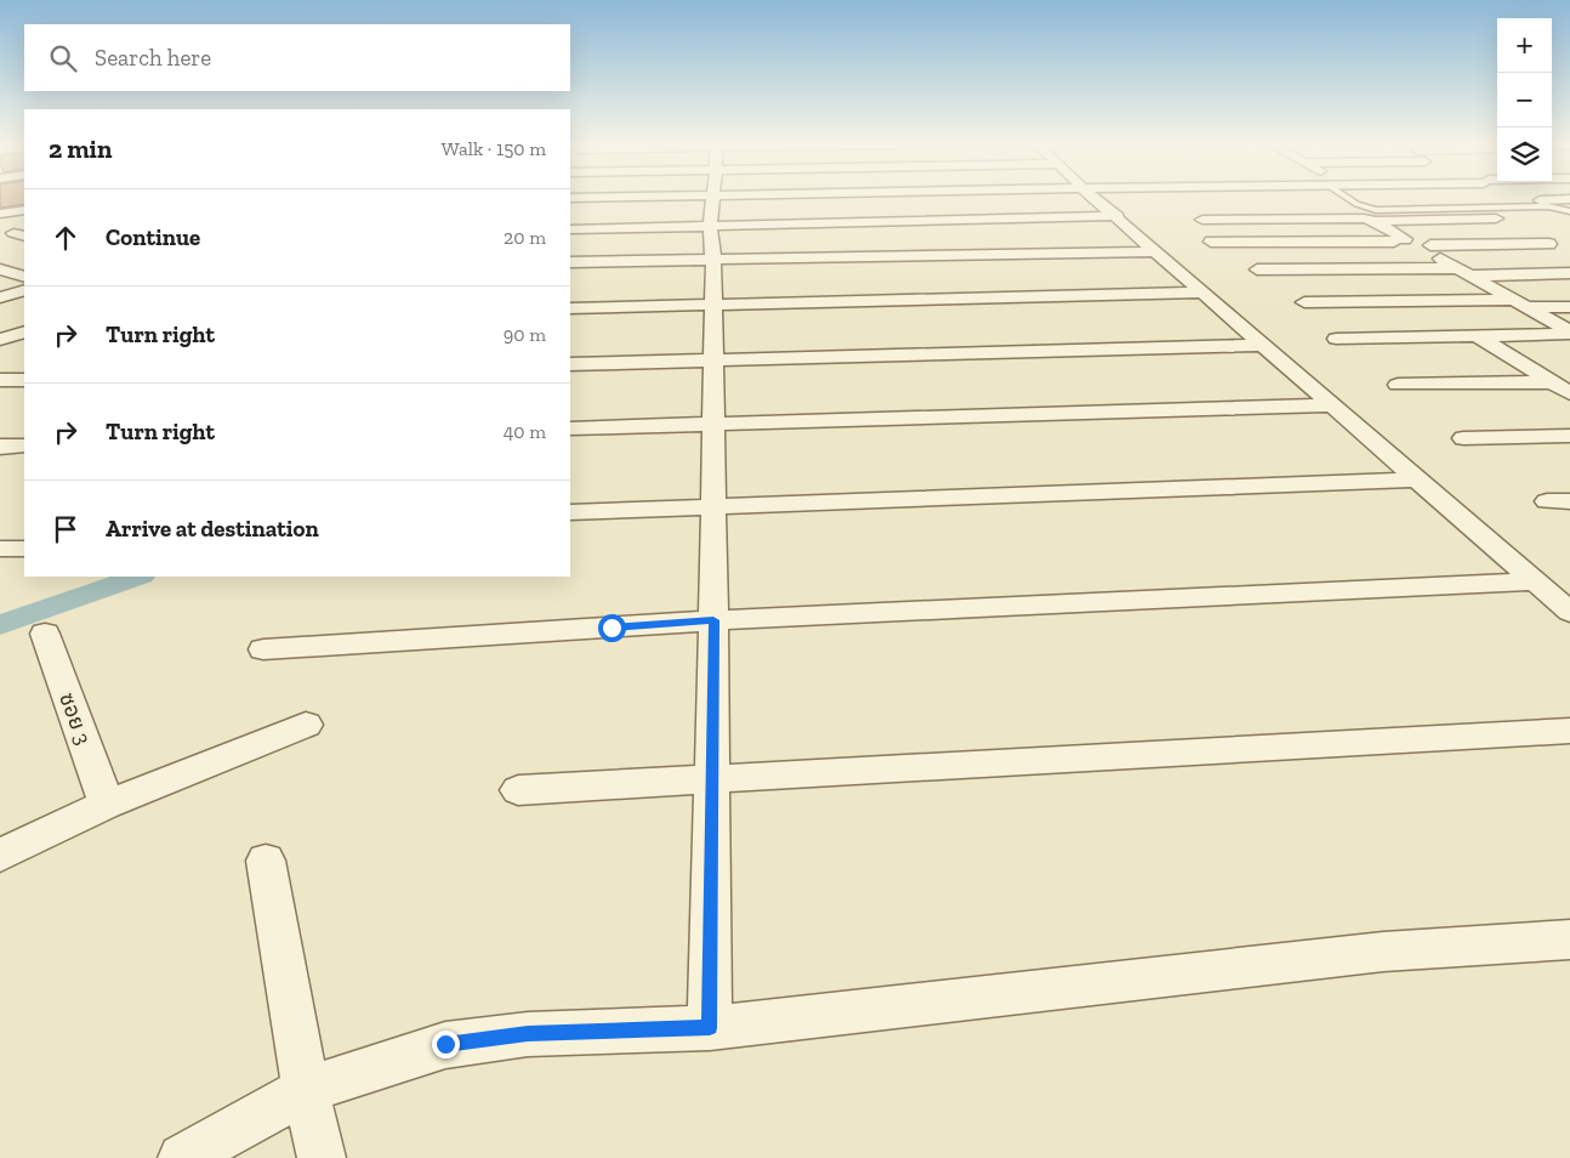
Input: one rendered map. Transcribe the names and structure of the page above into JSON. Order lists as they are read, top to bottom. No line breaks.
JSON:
{"streets":{"street":["ซอย 3"]},"page":{"map_buttons":["+","−"],"search":"Search here","heading":["2 min","Walk · 150 m"],"list":[["Continue","20 m"],["Turn right","90 m"],["Turn right","40 m"],"Arrive at destination"]}}
